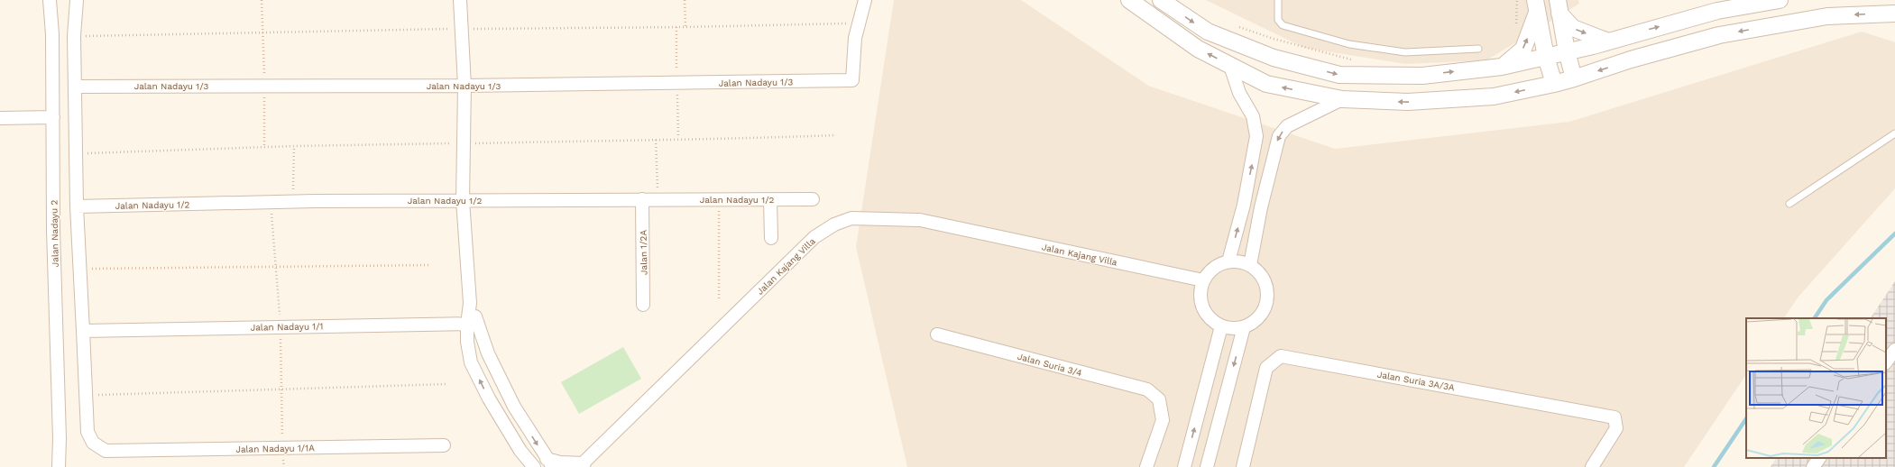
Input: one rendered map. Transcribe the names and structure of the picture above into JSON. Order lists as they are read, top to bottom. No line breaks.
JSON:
{"streets":{"street":["Jalan Nadayu 1/3","Jalan Nadayu 1/2","Jalan Nadayu 2","Jalan 1/2A","Jalan Kajang Villa","Jalan Nadayu 1/1","Jalan Suria 3/4","Jalan Suria 3A/3A","Jalan Nadayu 1/1A"]},"crossings":[["Jalan Nadayu 1/2","Jalan 1/2A"]]}
